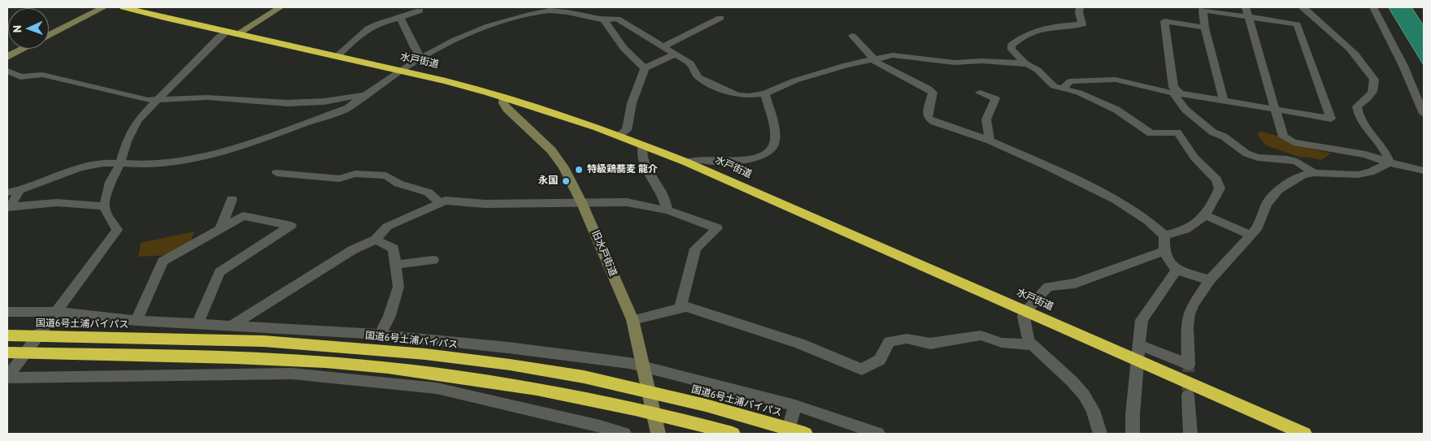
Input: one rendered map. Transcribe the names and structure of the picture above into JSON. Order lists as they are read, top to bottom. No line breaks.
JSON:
{"streets":{"highway":["水戸街道","国道6号土浦バイパス"],"street":["旧水戸街道"]},"crossings":[["水戸街道","旧水戸街道"]],"places":["特級鶏蕎麦 龍介","永国"],"north":"left"}
